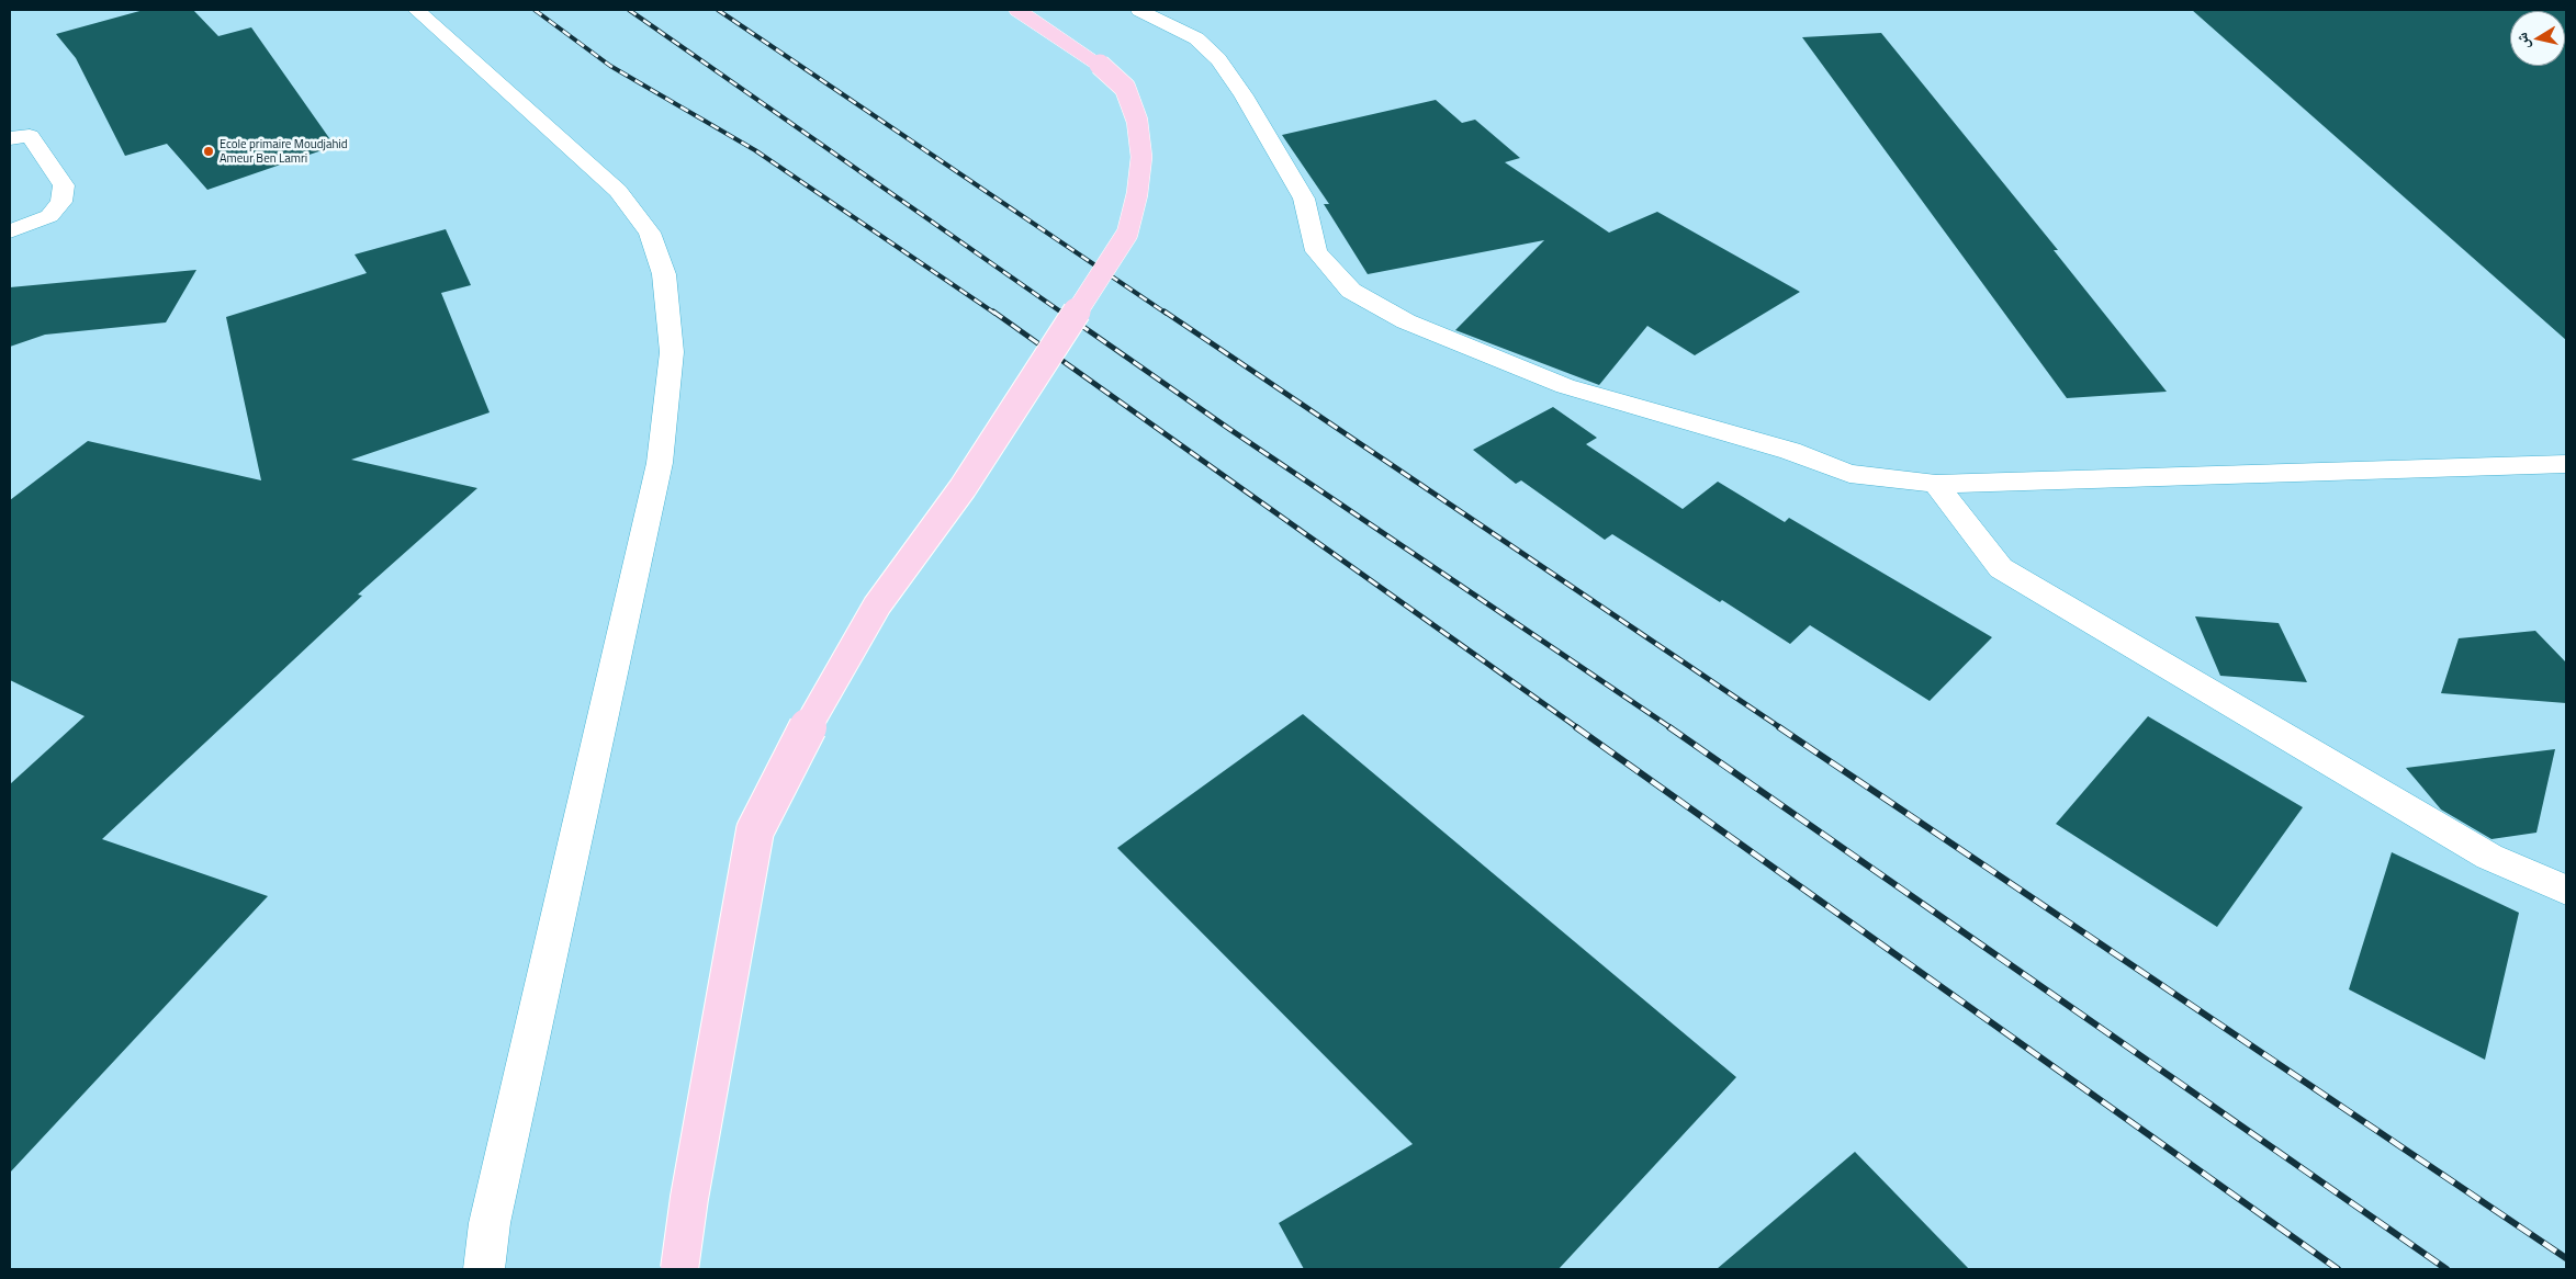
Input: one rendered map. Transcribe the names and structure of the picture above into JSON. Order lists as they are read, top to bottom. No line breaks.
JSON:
{"places":["Ecole primaire Moudjahid Ameur Ben Lamri"],"north":"left"}
